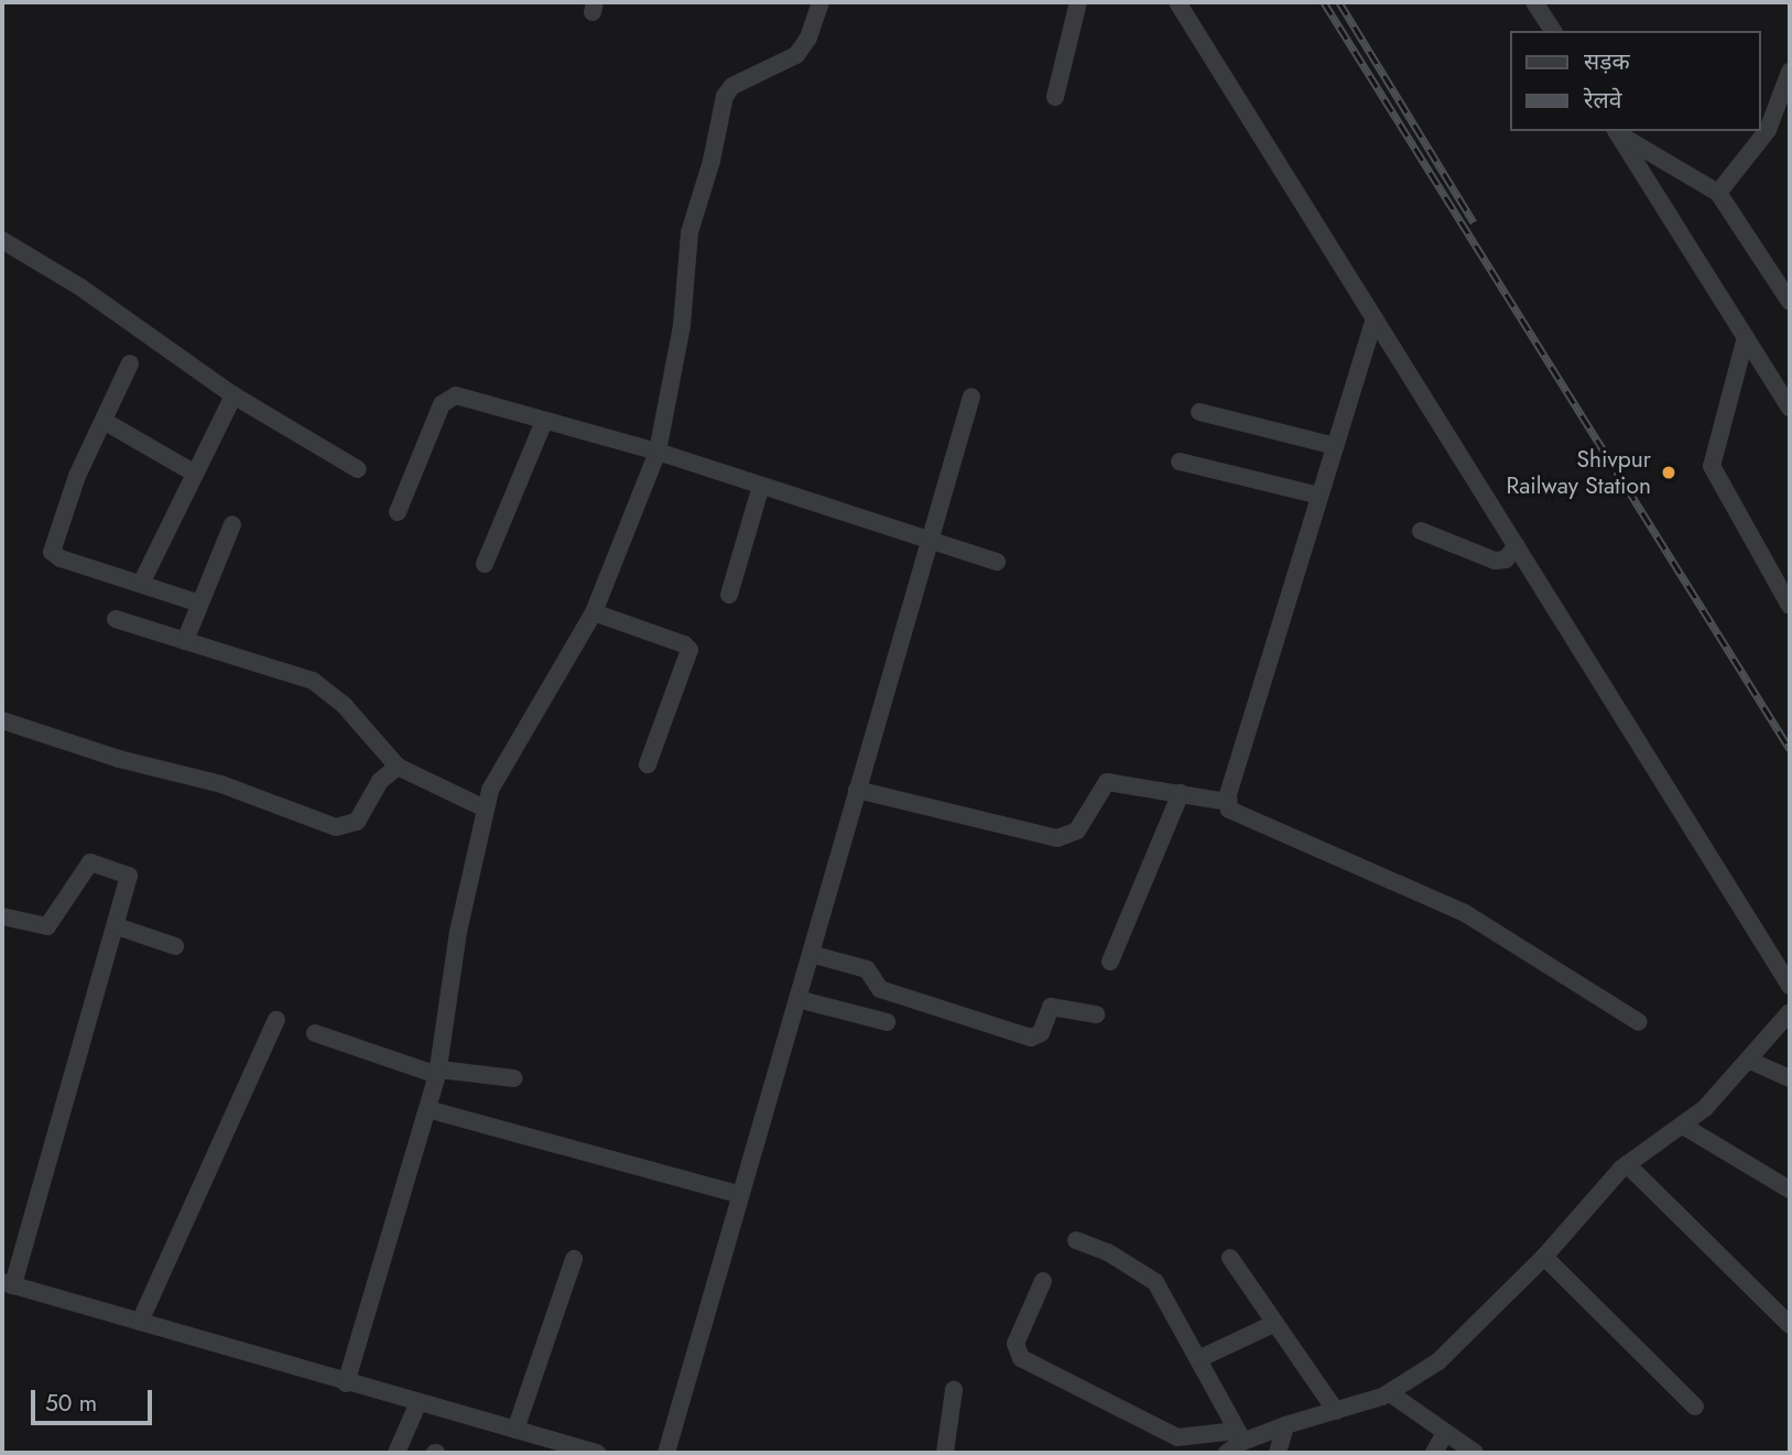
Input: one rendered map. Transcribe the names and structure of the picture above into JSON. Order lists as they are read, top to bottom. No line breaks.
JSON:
{"places":["Shivpur Railway Station"],"legend":["सड़क","रेलवे"],"scale_bar":"50 m"}
